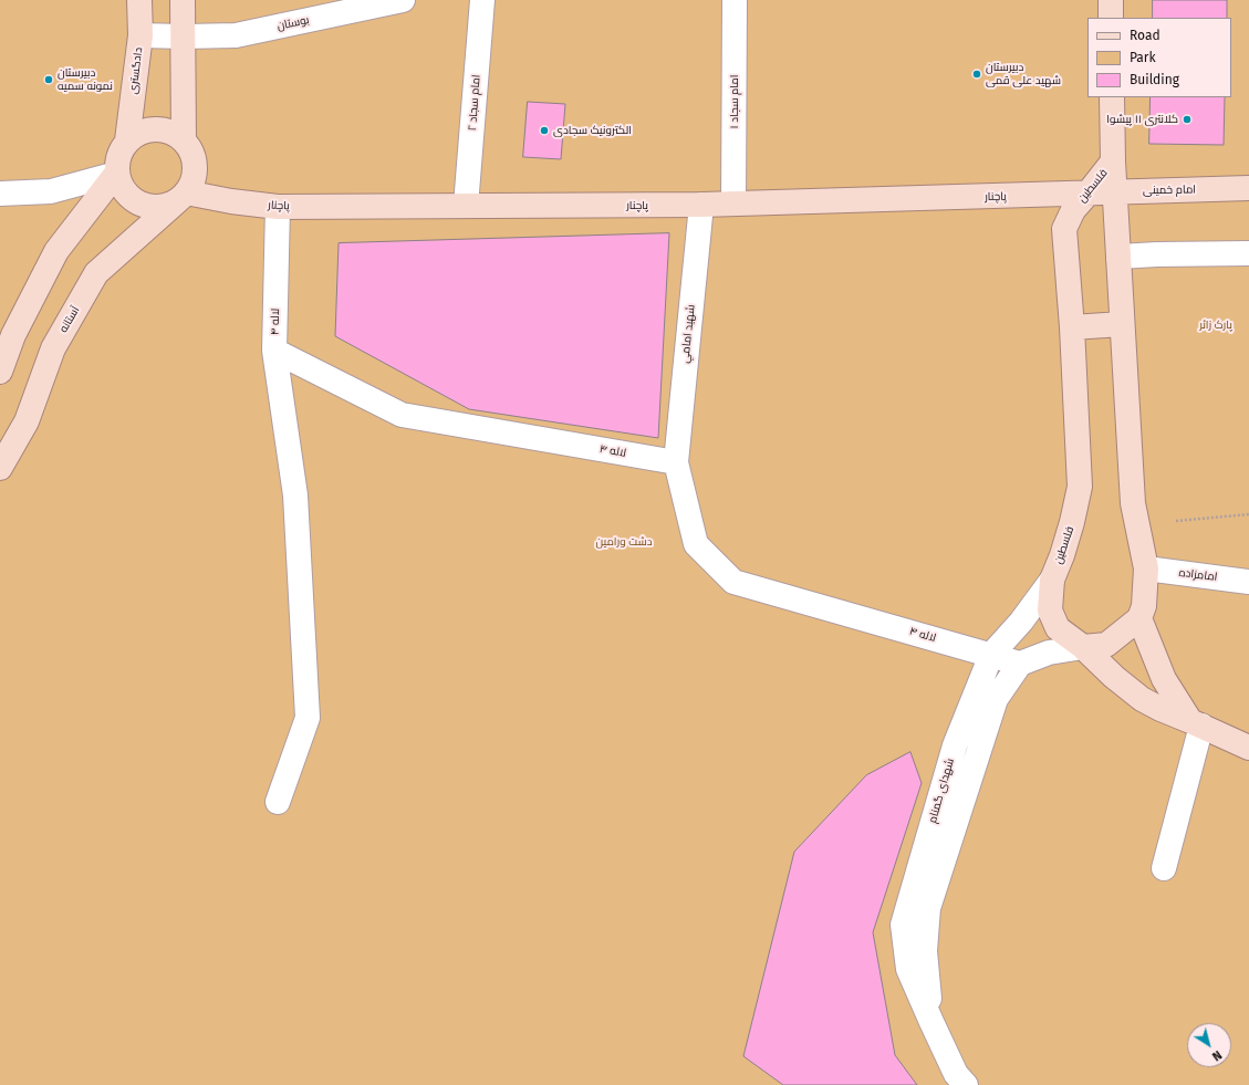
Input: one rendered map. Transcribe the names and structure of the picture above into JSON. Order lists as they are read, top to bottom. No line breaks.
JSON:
{"streets":{"main road":["دادگستری","فلسطین","امام خمینی","پاچنار","آستانه"],"street":["بوستان","امام سجاد ۱","امام سجاد ۲","لاله ۴","شهيد امامي","امامزاده","شهدای گمنام"]},"crossings":[["بوستان","دادگستری"],["دادگستری","پاچنار"],["دادگستری","آستانه"],["امام سجاد ۱","پاچنار"],["امام سجاد ۲","پاچنار"],["فلسطین","امام خمینی"],["فلسطین","پاچنار"],["فلسطین","امامزاده"],["فلسطین","شهدای گمنام"],["امام خمینی","پاچنار"],["پاچنار","آستانه"],["پاچنار","لاله ۴"],["پاچنار","شهيد امامي"],["لاله ۴","شهيد امامي"],["لاله ۴","شهدای گمنام"]],"parks":["پارک زائر","دشت ورامین"],"places":["دبیرستان شهید علی قمی","دبیرستان نمونه سمیه","کلانتری ۱۱ پیشوا","الکترونیک سجادی"],"legend":["Road","Park","Building"],"north":"bottom right"}
